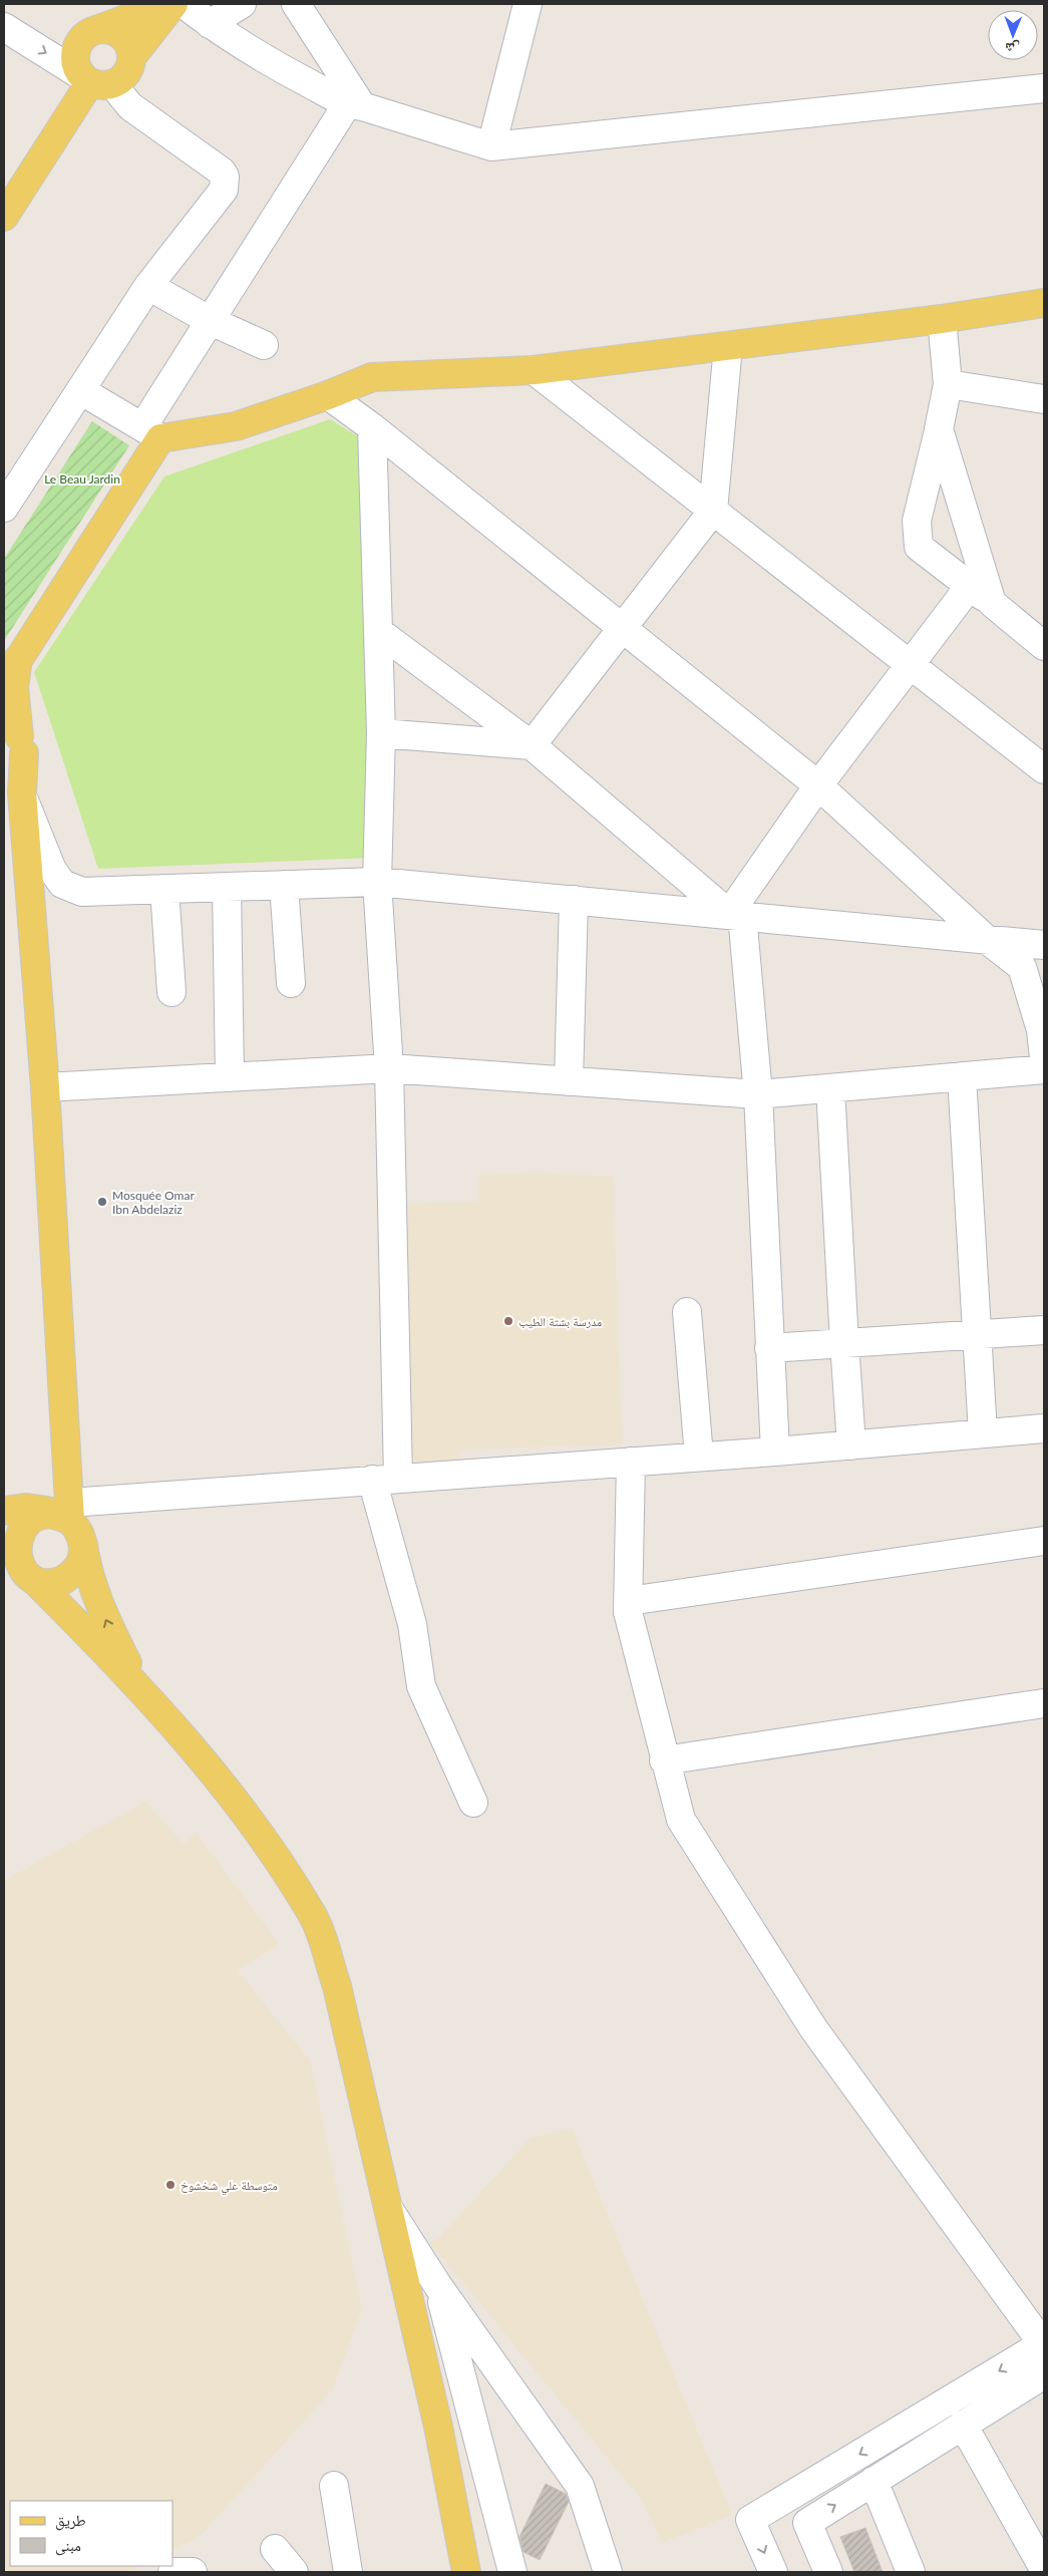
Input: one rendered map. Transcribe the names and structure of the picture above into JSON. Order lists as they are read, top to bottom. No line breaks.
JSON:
{"parks":["Le Beau Jardin"],"places":["Mosquée Omar Ibn Abdelaziz","مدرسة بشتة الطيب","متوسطة علي شخشوخ"],"legend":["طريق","مبنى"],"north":"bottom"}
